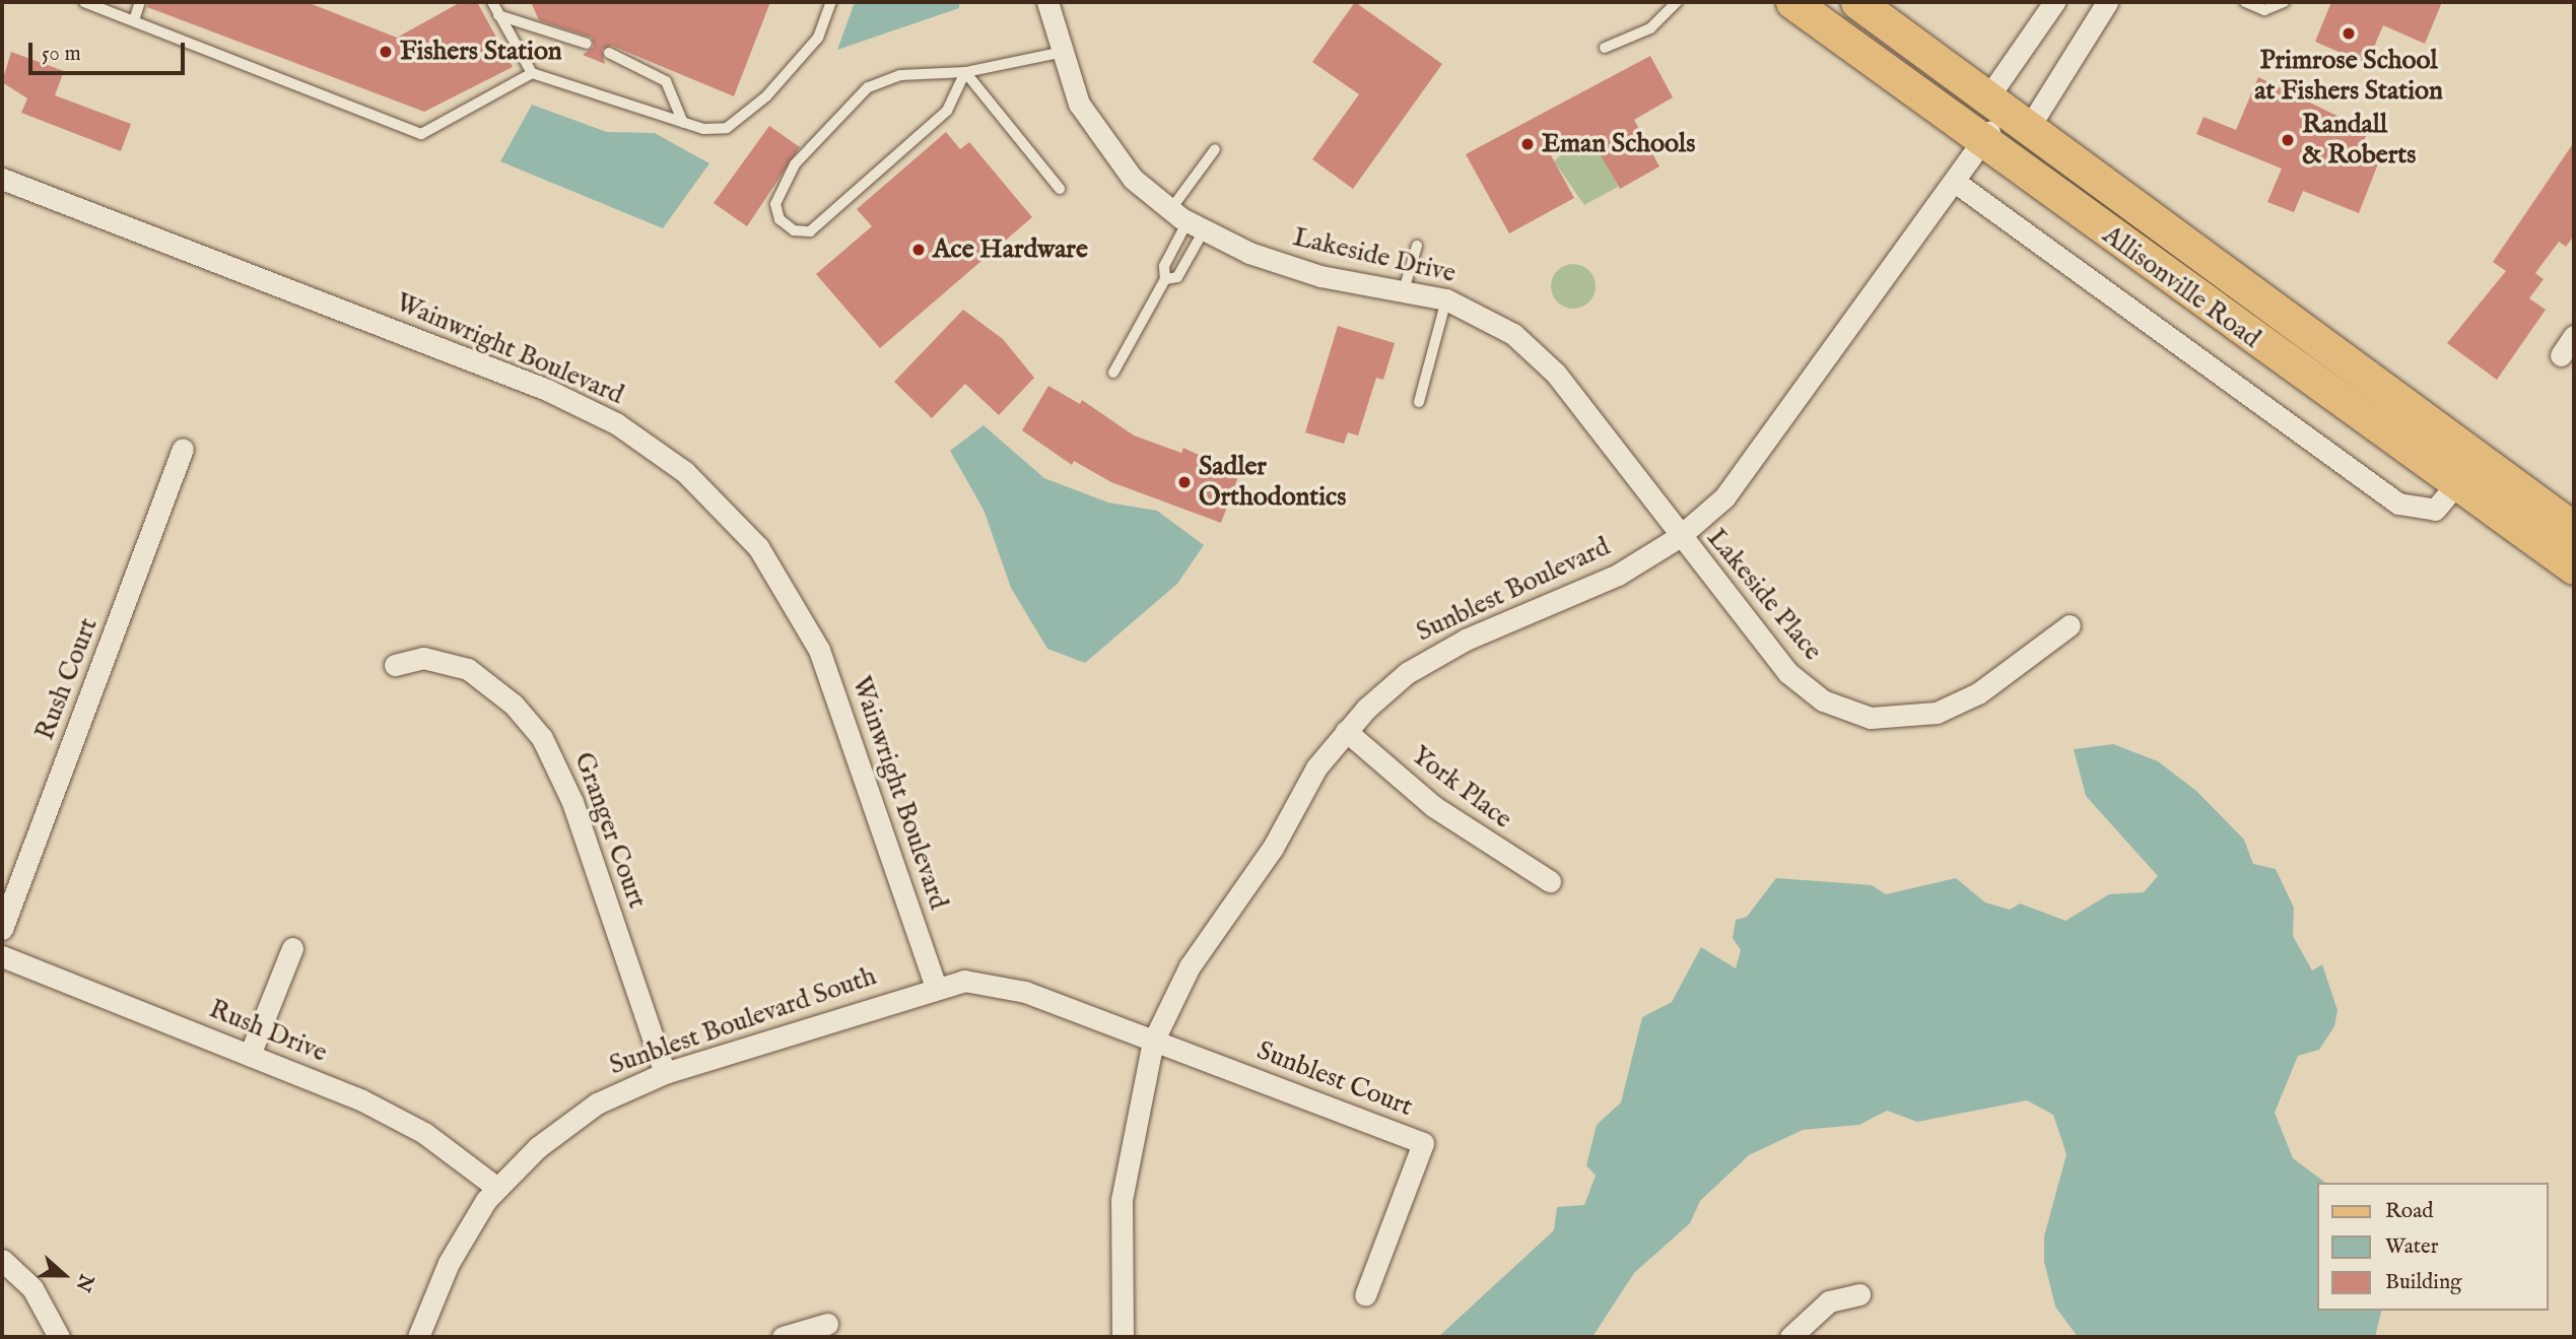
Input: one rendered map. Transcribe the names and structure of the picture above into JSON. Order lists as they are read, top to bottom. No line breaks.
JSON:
{"streets":{"main road":["Allisonville Road"],"street":["Lakeside Drive","Wainwright Boulevard","Sunblest Boulevard","Lakeside Place","Rush Court","York Place","Granger Court","Sunblest Boulevard South","Rush Drive","Sunblest Court"]},"crossings":[["Lakeside Drive","Sunblest Boulevard"],["Lakeside Drive","Lakeside Place"],["Allisonville Road","Sunblest Boulevard"],["Wainwright Boulevard","Sunblest Boulevard South"],["Sunblest Boulevard","Lakeside Place"],["Sunblest Boulevard","York Place"],["Sunblest Boulevard","Sunblest Boulevard South"],["Sunblest Boulevard","Sunblest Court"],["Granger Court","Sunblest Boulevard South"],["Sunblest Boulevard South","Rush Drive"],["Sunblest Boulevard South","Sunblest Court"]],"places":["Primrose School at Fishers Station","Fishers Station","Randall & Roberts","Eman Schools","Ace Hardware","Sadler Orthodontics"],"legend":["Road","Water","Building"],"scale_bar":"50 m","north":"right"}
